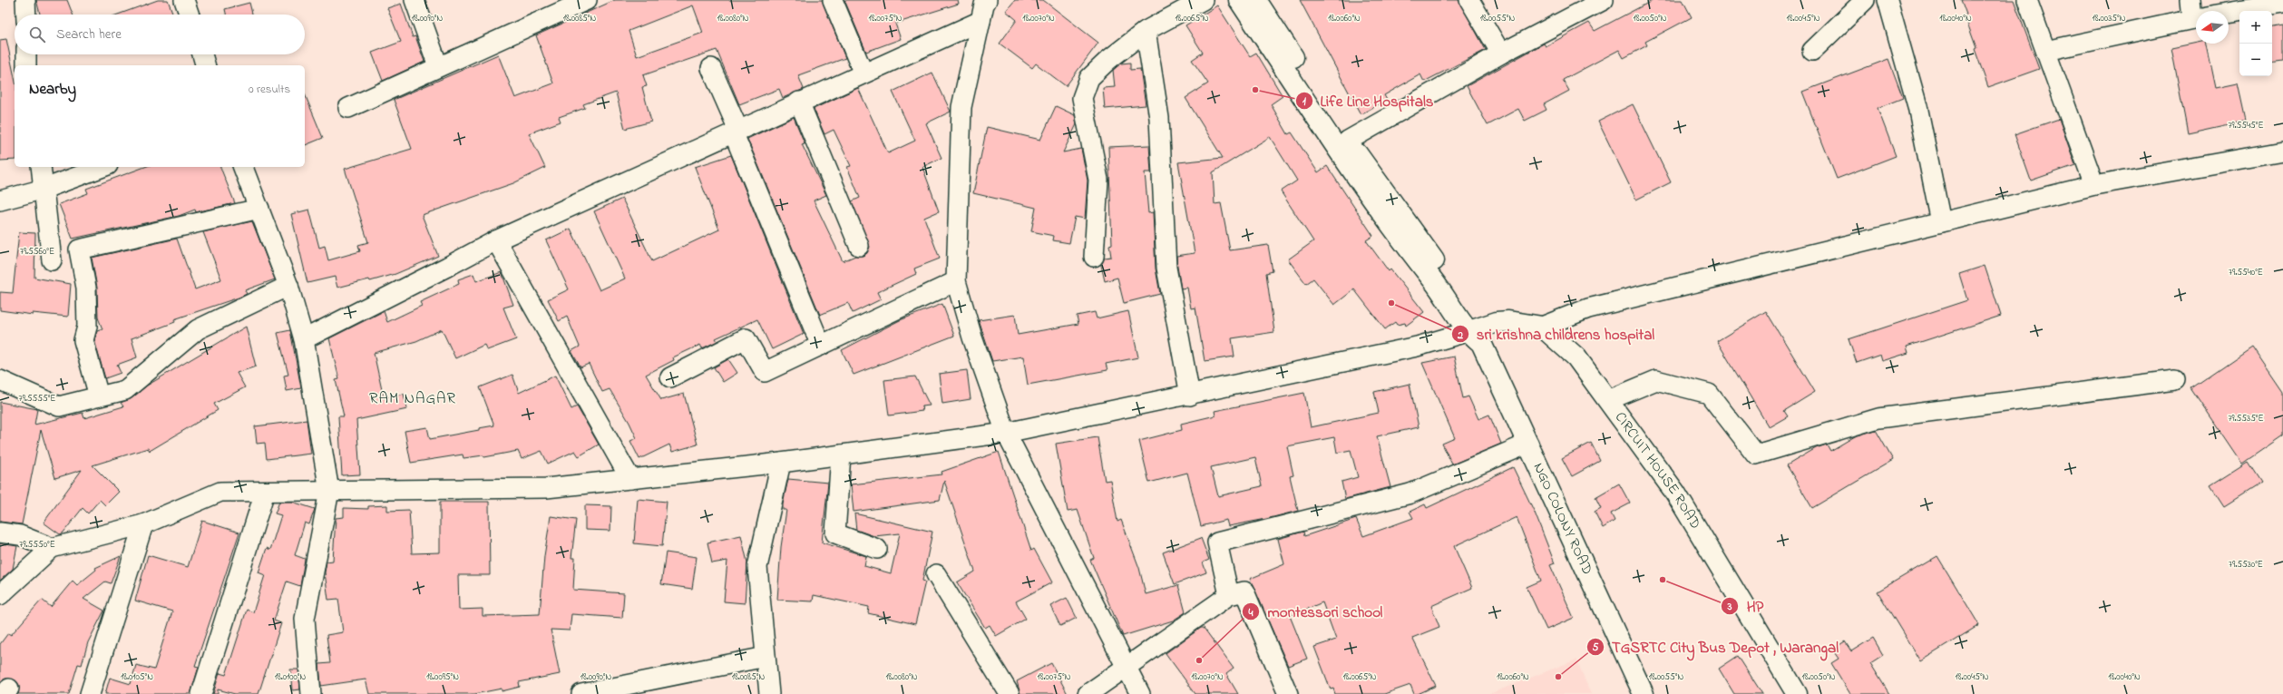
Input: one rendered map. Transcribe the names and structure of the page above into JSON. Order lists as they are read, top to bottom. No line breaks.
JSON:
{"streets":{"street":["CIRCUIT HOUSE ROAD","NGO COLONY ROAD"]},"districts":["RAM NAGAR"],"places":["Life Line Hospitals","sri krishna childrens hospital","HP","montessori school","TGSRTC City Bus Depot , Warangal"],"north":"left","page":{"map_buttons":["+","−"],"search":"Search here","heading":["Nearby","0 results"]},"coordinates":["18.0090°N","18.0085°N","18.0080°N","18.0075°N","18.0070°N","18.0065°N","18.0060°N","18.0055°N","18.0050°N","18.0045°N","18.0040°N","18.0035°N","79.5545°E","79.5560°E","79.5540°E","79.5555°E","79.5535°E","79.5550°E","79.5530°E","18.0105°N","18.0100°N","18.0095°N"]}
